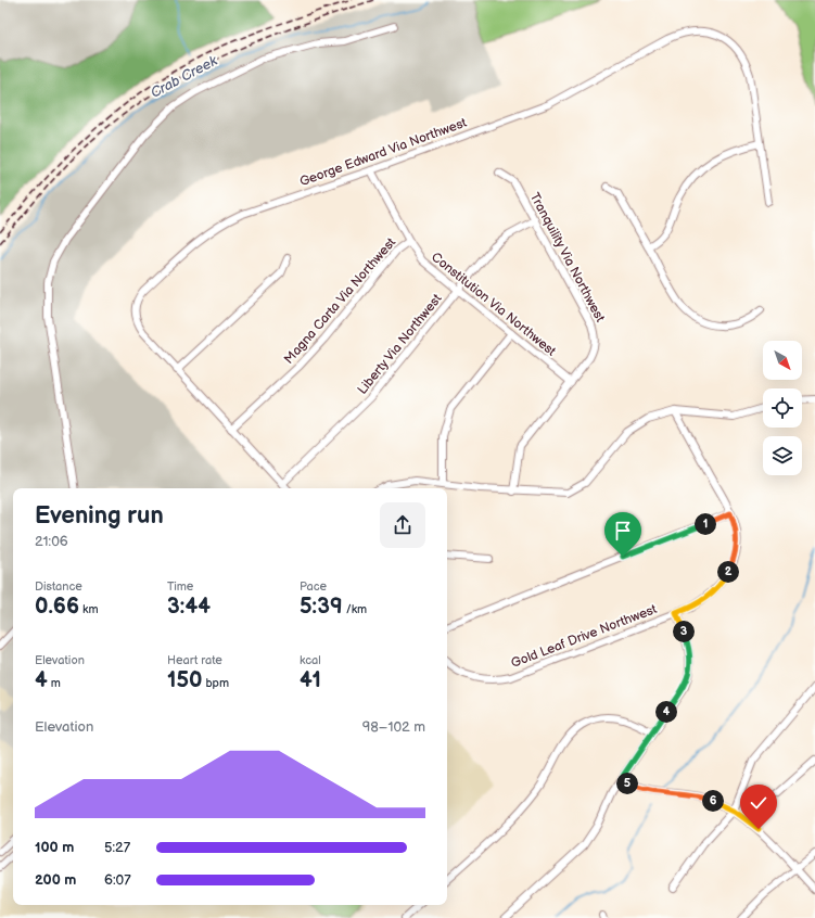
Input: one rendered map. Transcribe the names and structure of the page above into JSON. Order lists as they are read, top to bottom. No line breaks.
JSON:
{"streets":{"street":["George Edward Via Northwest","Tranquility Via Northwest","Magna Carta Via Northwest","Constitution Via Northwest","Liberty Via Northwest","Gold Leaf Drive Northwest"]},"crossings":[["George Edward Via Northwest","Magna Carta Via Northwest"],["George Edward Via Northwest","Constitution Via Northwest"],["George Edward Via Northwest","Liberty Via Northwest"],["Tranquility Via Northwest","Constitution Via Northwest"],["Tranquility Via Northwest","Liberty Via Northwest"],["Magna Carta Via Northwest","Constitution Via Northwest"],["Constitution Via Northwest","Liberty Via Northwest"]],"water":["Crab Creek"],"north":"bottom right","page":{"heading":["Evening run","21:06"],"pins":["1","2","3","4","5","6"],"stats":[["Distance","0.66 km"],["Time","3:44"],["Pace","5:39 /km"],["Elevation","4 m"],["Heart rate","150 bpm"],["kcal","41"]],"chart":["Elevation","98–102 m"],"list":[{"name":"100 m","note":"5:27"},{"name":"200 m","note":"6:07"}]}}
